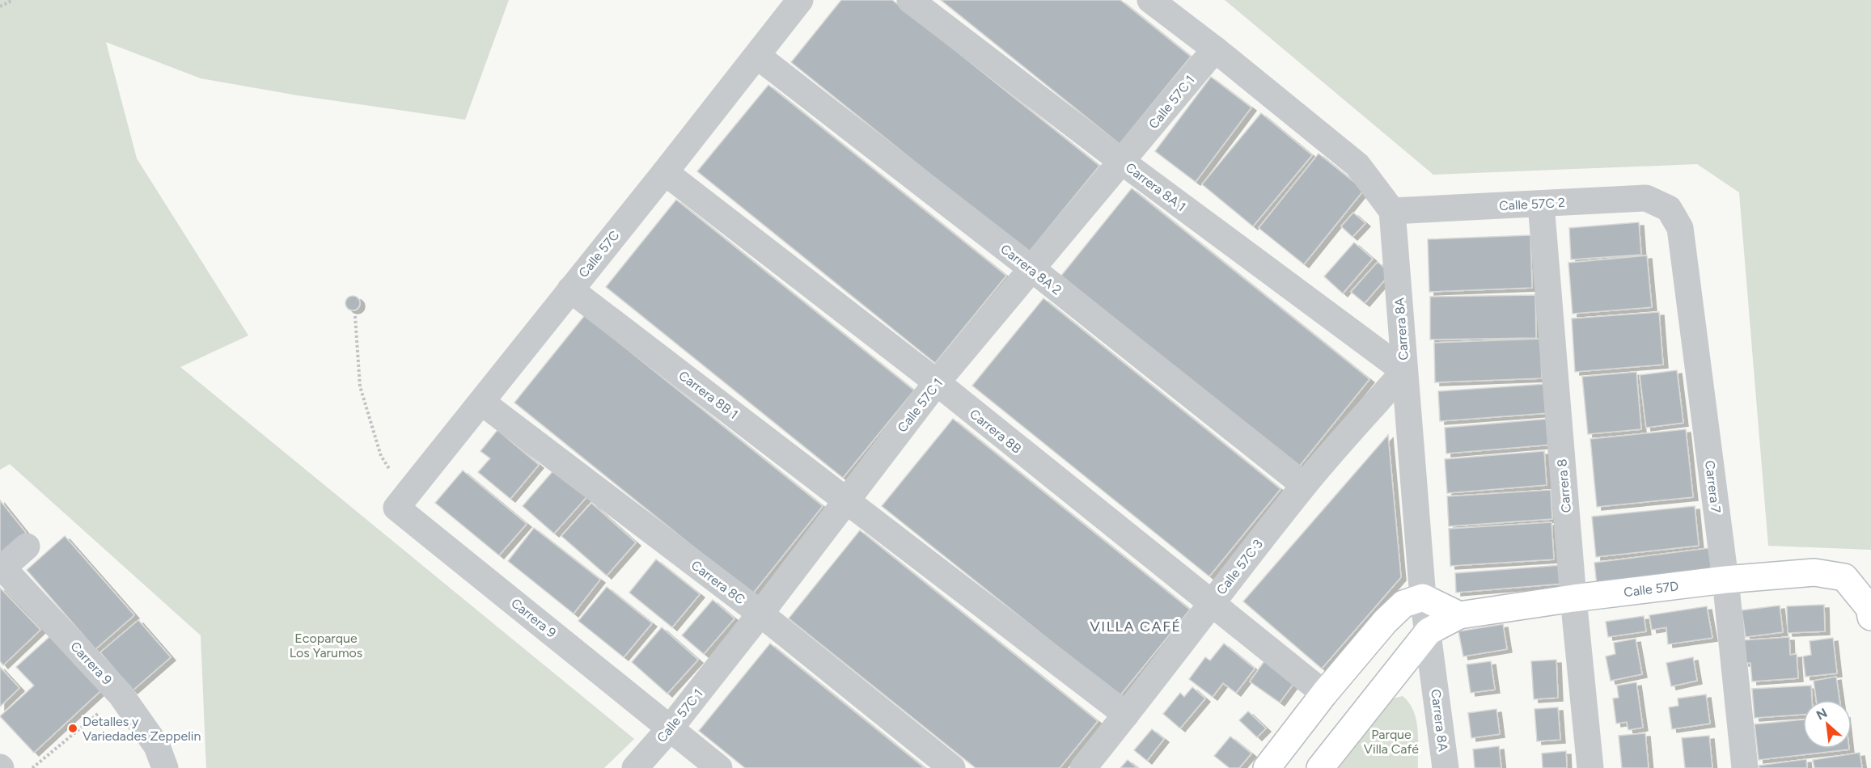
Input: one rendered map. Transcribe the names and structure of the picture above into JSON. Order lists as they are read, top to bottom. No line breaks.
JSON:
{"streets":{"street":["Calle 57C 1","Carrera 8A 1","Calle 57C 2","Calle 57C","Carrera 8A 2","Carrera 8A","Carrera 8B 1","Carrera 8B","Carrera 8","Carrera 7","Calle 57C 3","Carrera 8C","Calle 57D","Carrera 9"]},"crossings":[["Calle 57C 1","Carrera 8A 1"],["Calle 57C 1","Carrera 8A 2"],["Calle 57C 1","Carrera 8B 1"],["Calle 57C 1","Carrera 8B"],["Calle 57C 1","Carrera 8C"],["Calle 57C 1","Carrera 9"],["Carrera 8A 1","Carrera 8A"],["Carrera 8A 1","Calle 57C 3"],["Calle 57C 2","Carrera 8A"],["Calle 57C 2","Carrera 8"],["Calle 57C 2","Carrera 7"],["Calle 57C","Carrera 8A 2"],["Calle 57C","Carrera 8B 1"],["Calle 57C","Carrera 8B"],["Calle 57C","Carrera 8C"],["Calle 57C","Carrera 9"],["Carrera 8A 2","Calle 57C 3"],["Carrera 8A","Calle 57C 3"],["Carrera 8A","Calle 57D"],["Carrera 8B","Calle 57C 3"],["Carrera 8","Calle 57D"],["Carrera 7","Calle 57D"]],"districts":["VILLA CAFÉ"],"parks":["Ecoparque Los Yarumos","Parque Villa Café"],"places":["Detalles y Variedades Zeppelin"],"north":"top left"}
